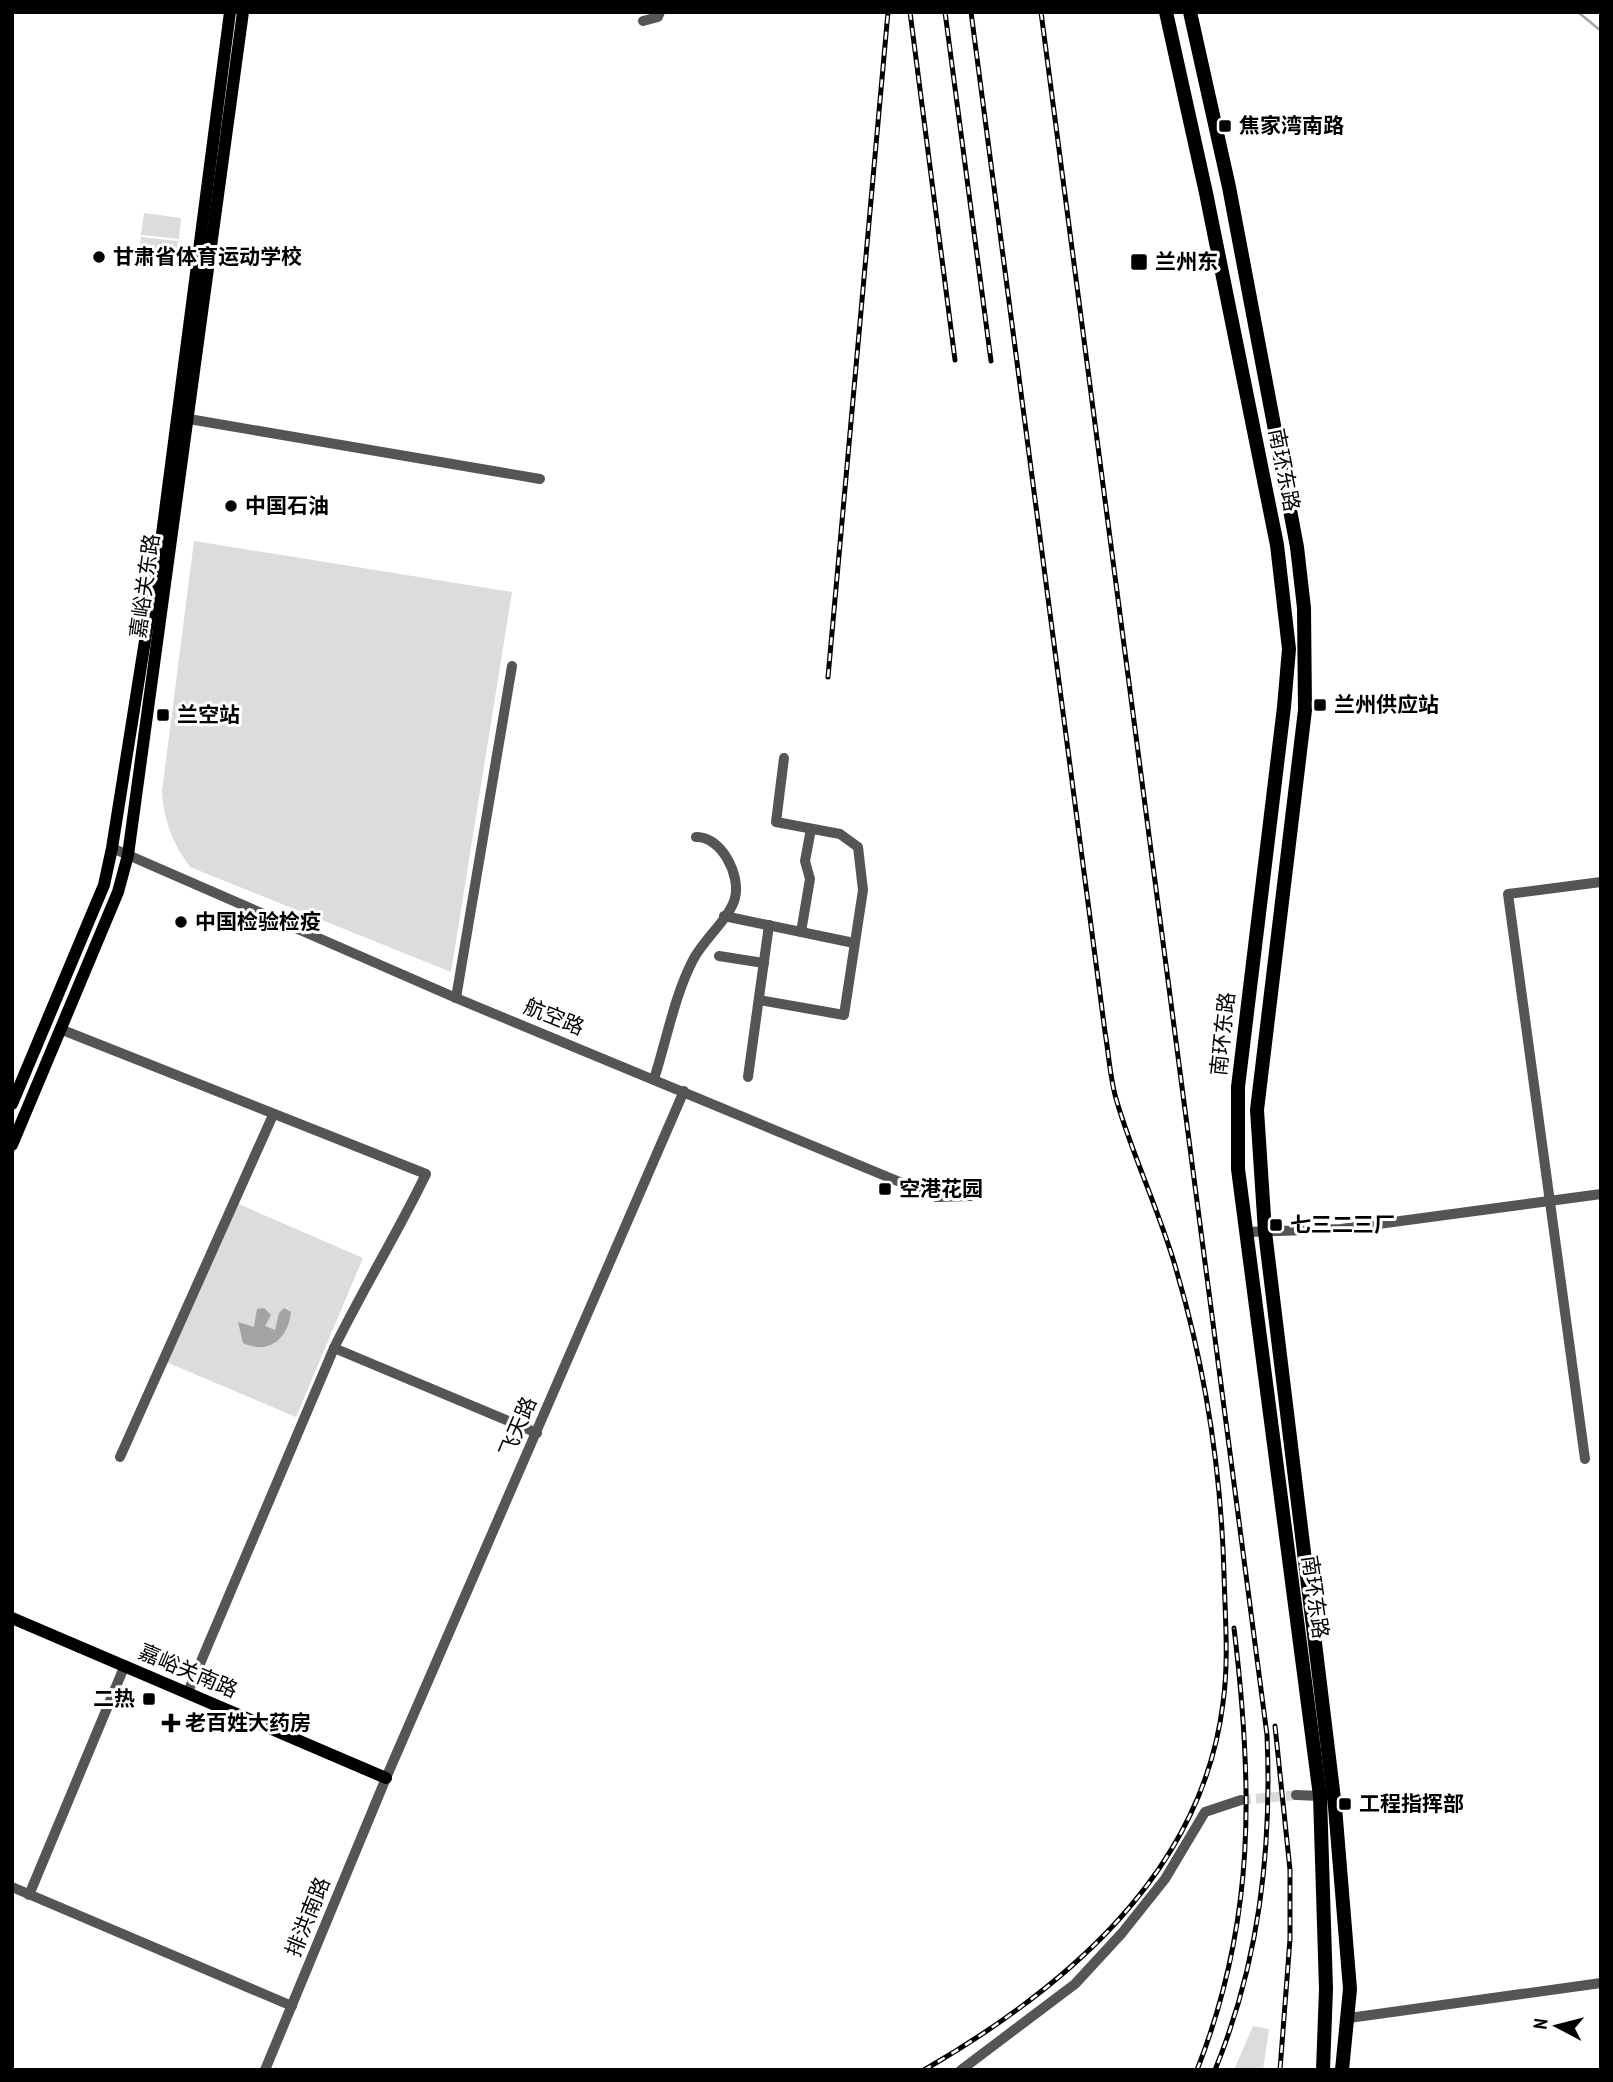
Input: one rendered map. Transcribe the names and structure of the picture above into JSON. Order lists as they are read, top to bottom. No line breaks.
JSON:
{"streets":{"highway":["南环东路"],"main road":["嘉峪关东路","嘉峪关南路"],"street":["航空路","飞天路","排洪南路"]},"crossings":[["嘉峪关东路","航空路"],["航空路","飞天路"],["飞天路","嘉峪关南路"],["飞天路","排洪南路"],["嘉峪关南路","排洪南路"]],"places":{"transit":["焦家湾南路","兰州东","兰州供应站","兰空站","空港花园","七三二三厂","二热","工程指挥部"],"other":["甘肃省体育运动学校","中国石油","中国检验检疫"],"health":["老百姓大药房"]},"north":"left"}
